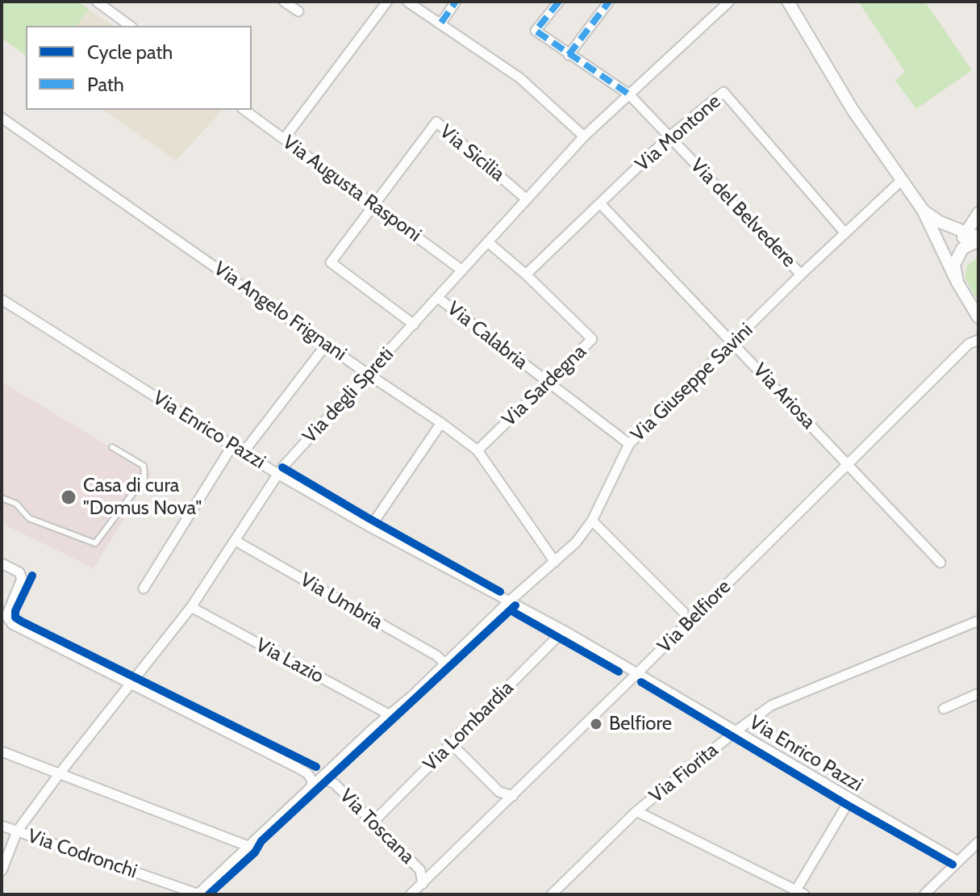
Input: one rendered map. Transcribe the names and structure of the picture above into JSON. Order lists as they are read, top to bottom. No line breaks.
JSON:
{"streets":{"street":["Via Montone","Via Sicilia","Via Augusta Rasponi","Via del Belvedere","Via Angelo Frignani","Via Calabria","Via Giuseppe Savini","Via Sardegna","Via degli Spreti","Via Ariosa","Via Enrico Pazzi","Via Umbria","Via Belfiore","Via Lazio","Via Lombardia","Via Fiorita","Via Toscana","Via Codronchi"]},"crossings":[["Via Montone","Via del Belvedere"],["Via Montone","Via Giuseppe Savini"],["Via Montone","Via Sardegna"],["Via Montone","Via Ariosa"],["Via Sicilia","Via Augusta Rasponi"],["Via Sicilia","Via degli Spreti"],["Via Augusta Rasponi","Via degli Spreti"],["Via del Belvedere","Via Giuseppe Savini"],["Via del Belvedere","Via degli Spreti"],["Via Angelo Frignani","Via Giuseppe Savini"],["Via Angelo Frignani","Via Sardegna"],["Via Angelo Frignani","Via degli Spreti"],["Via Calabria","Via Giuseppe Savini"],["Via Calabria","Via Sardegna"],["Via Calabria","Via degli Spreti"],["Via Giuseppe Savini","Via Ariosa"],["Via Giuseppe Savini","Via Enrico Pazzi"],["Via Giuseppe Savini","Via Umbria"],["Via Giuseppe Savini","Via Lazio"],["Via Giuseppe Savini","Via Toscana"],["Via Giuseppe Savini","Via Codronchi"],["Via Sardegna","Via degli Spreti"],["Via degli Spreti","Via Enrico Pazzi"],["Via degli Spreti","Via Umbria"],["Via degli Spreti","Via Lazio"],["Via degli Spreti","Via Toscana"],["Via degli Spreti","Via Codronchi"],["Via Ariosa","Via Belfiore"],["Via Enrico Pazzi","Via Belfiore"],["Via Enrico Pazzi","Via Lombardia"],["Via Enrico Pazzi","Via Fiorita"],["Via Belfiore","Via Toscana"],["Via Lombardia","Via Toscana"]],"places":["Casa di cura \"Domus Nova\"","Belfiore"],"legend":["Cycle path","Path"]}
